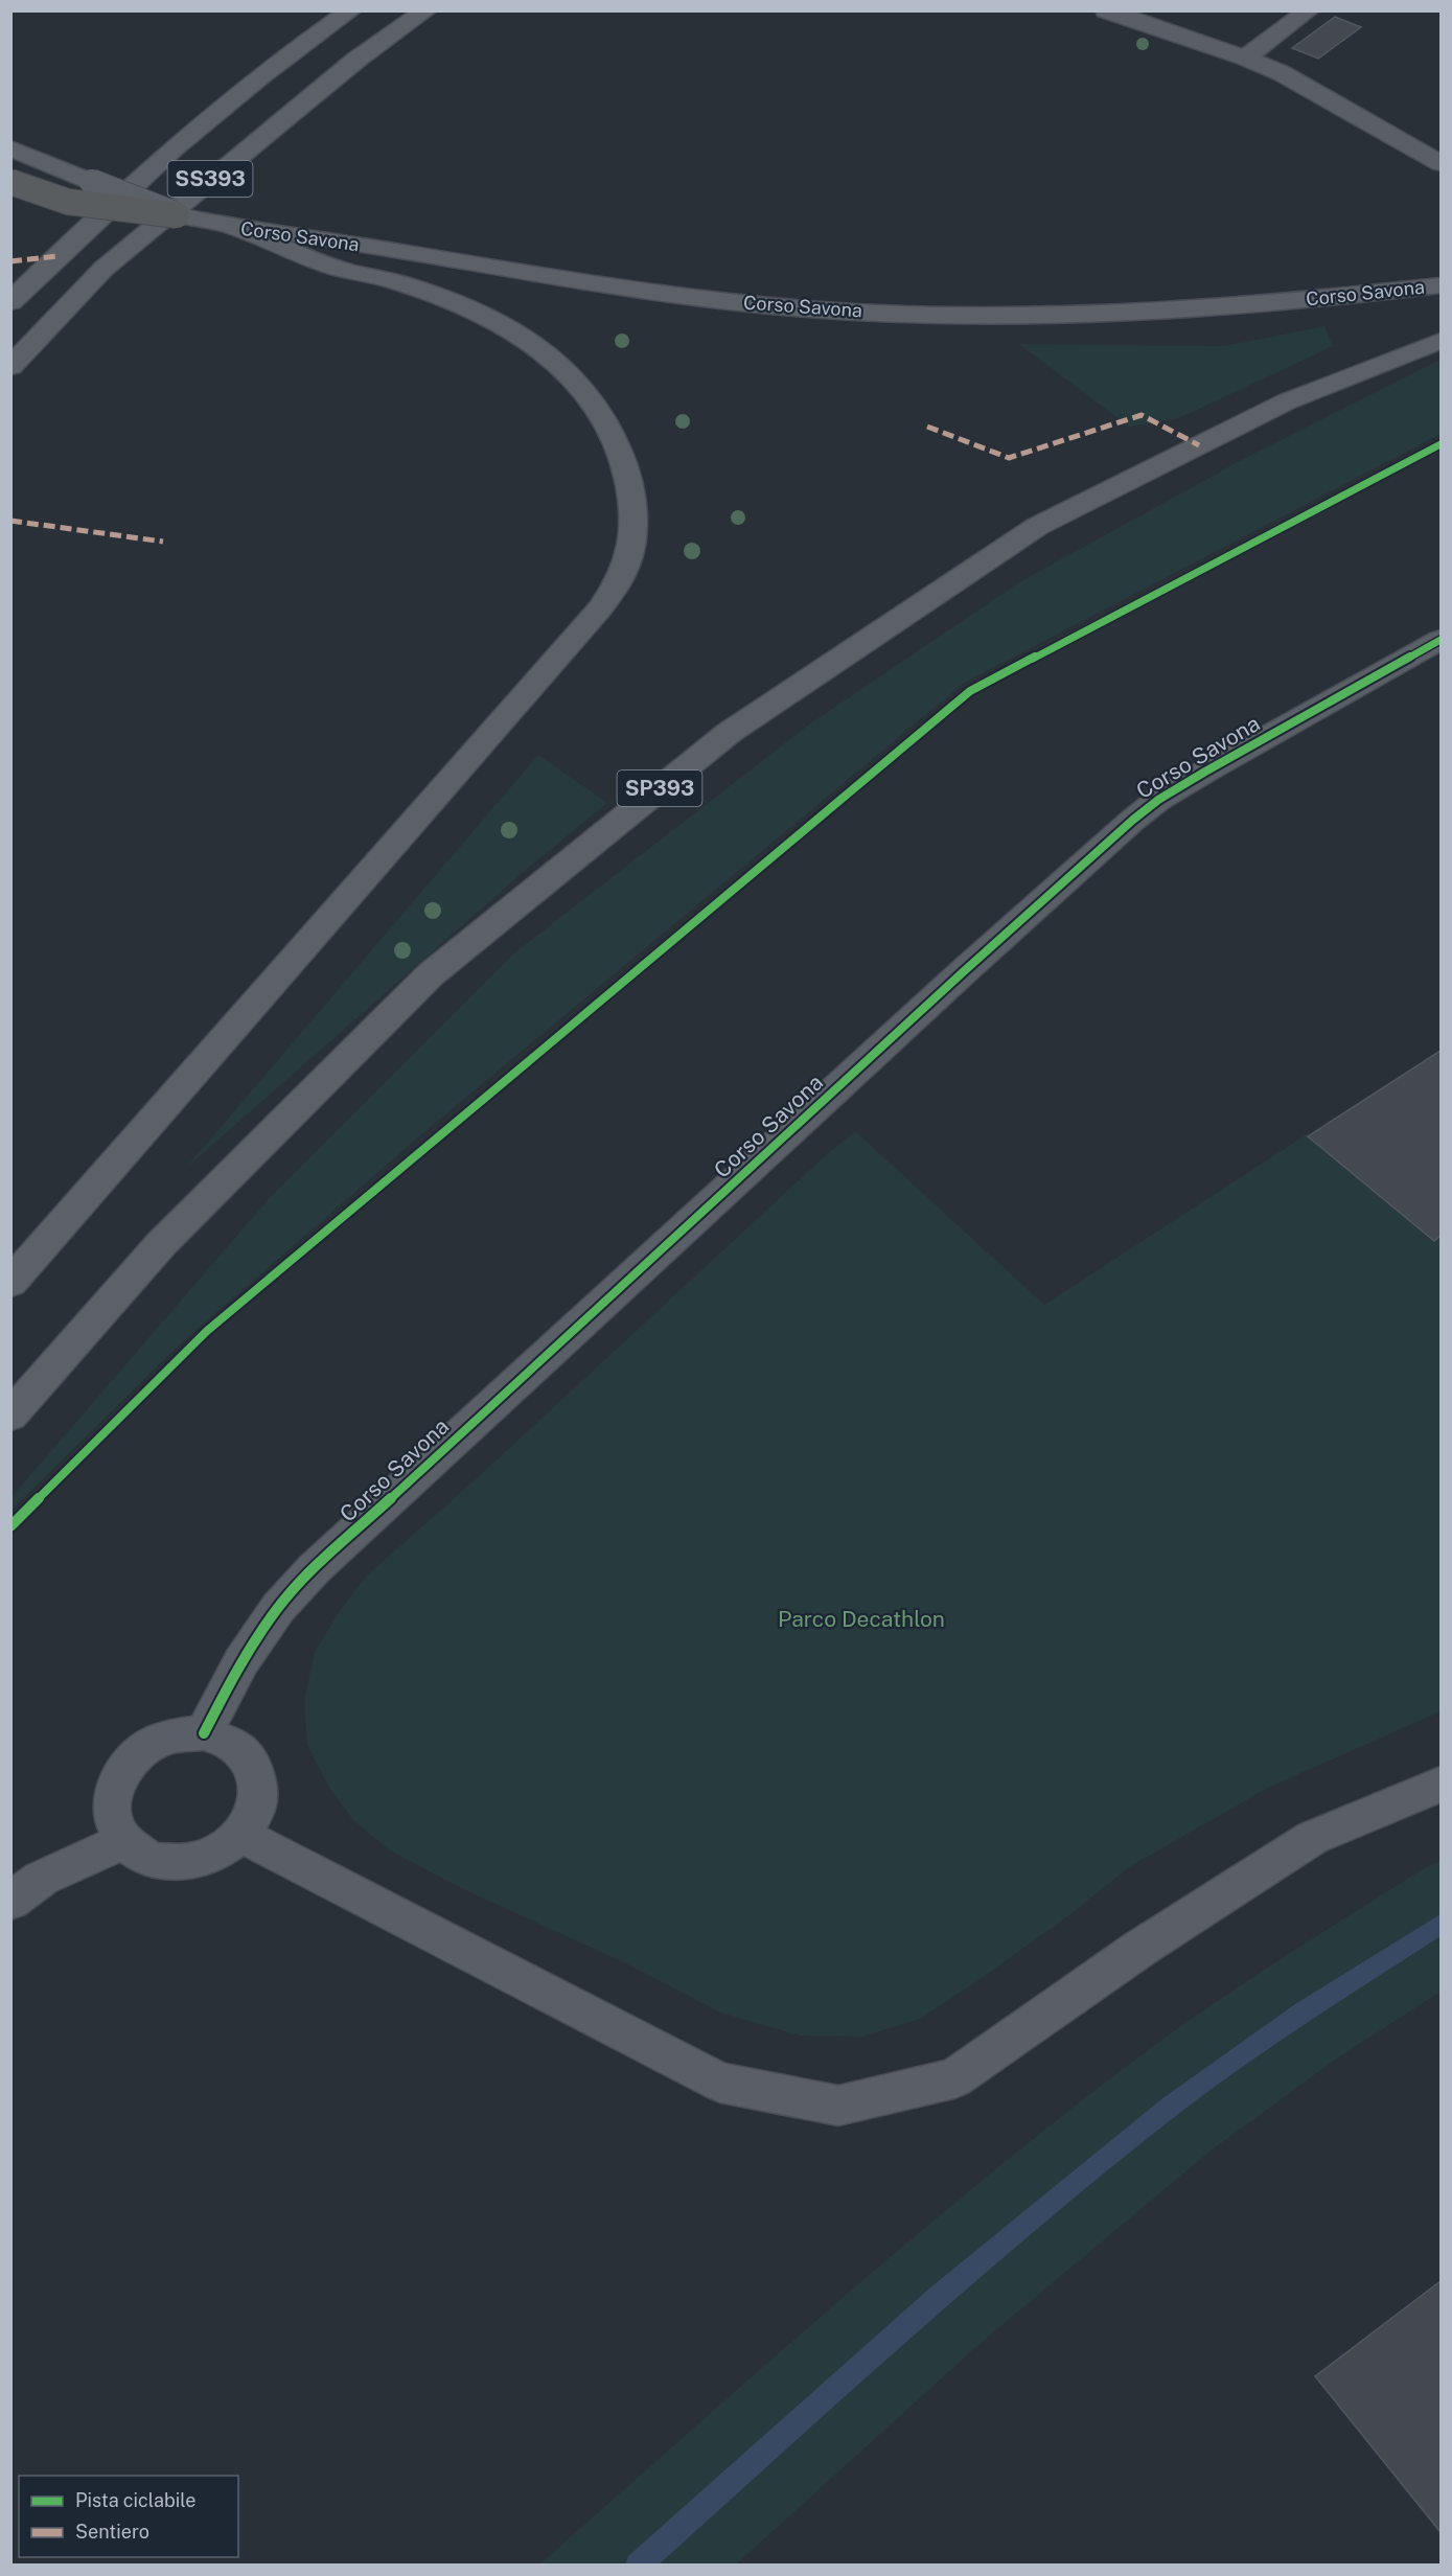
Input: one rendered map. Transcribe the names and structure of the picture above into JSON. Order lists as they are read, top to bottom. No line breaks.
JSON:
{"streets":{"main road":["SS393","Corso Savona","SP393"]},"parks":["Parco Decathlon"],"legend":["Pista ciclabile","Sentiero"]}
